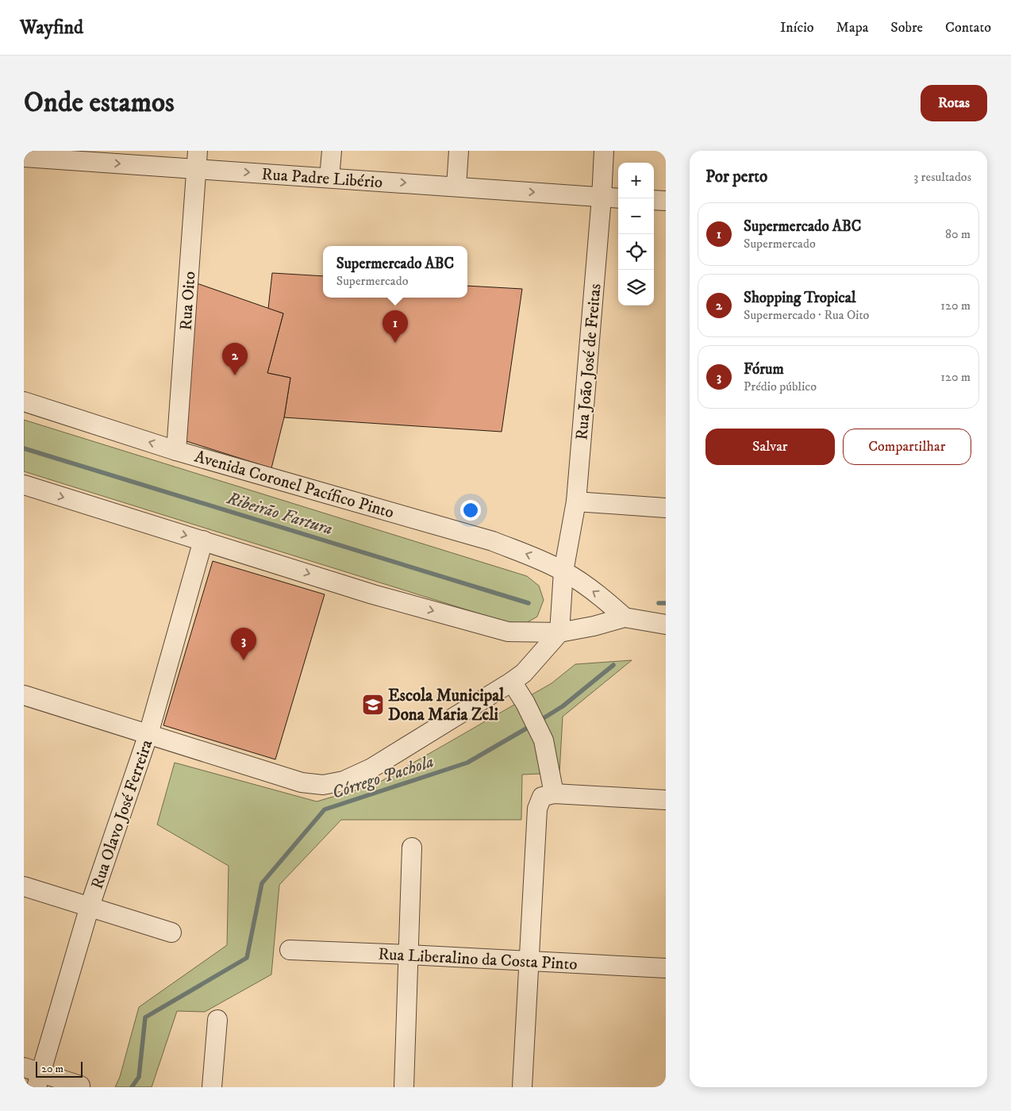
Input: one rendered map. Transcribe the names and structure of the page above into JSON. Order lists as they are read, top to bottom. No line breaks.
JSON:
{"streets":{"street":["Rua Padre Libério","Rua Oito","Rua João José de Freitas","Avenida Coronel Pacífico Pinto","Rua Olavo José Ferreira","Rua Liberalino da Costa Pinto"]},"crossings":[["Rua Padre Libério","Rua Oito"],["Rua Padre Libério","Rua João José de Freitas"],["Rua Oito","Avenida Coronel Pacífico Pinto"],["Rua João José de Freitas","Avenida Coronel Pacífico Pinto"]],"one_way":["Rua Padre Libério"],"water":["Ribeirão Fartura","Córrego Pachola"],"places":{"school or university":["Escola Municipal Dona Maria Zeli"]},"scale_bar":"20 m","page":{"header":"Wayfind","nav":["Início","Mapa","Sobre","Contato"],"buttons":["Rotas",["Salvar","Compartilhar"]],"title":"Onde estamos","heading":["Por perto","3 resultados"],"map_buttons":["+","−"],"list":[{"mark":"1","name":"Supermercado ABC","note":"Supermercado","value":"80 m"},{"mark":"2","name":"Shopping Tropical","note":"Supermercado · Rua Oito","value":"120 m"},{"mark":"3","name":"Fórum","note":"Prédio público","value":"120 m"}],"popup":["Supermercado ABC","Supermercado"],"pins":["1","2","3"],"scale":"20 m"}}
